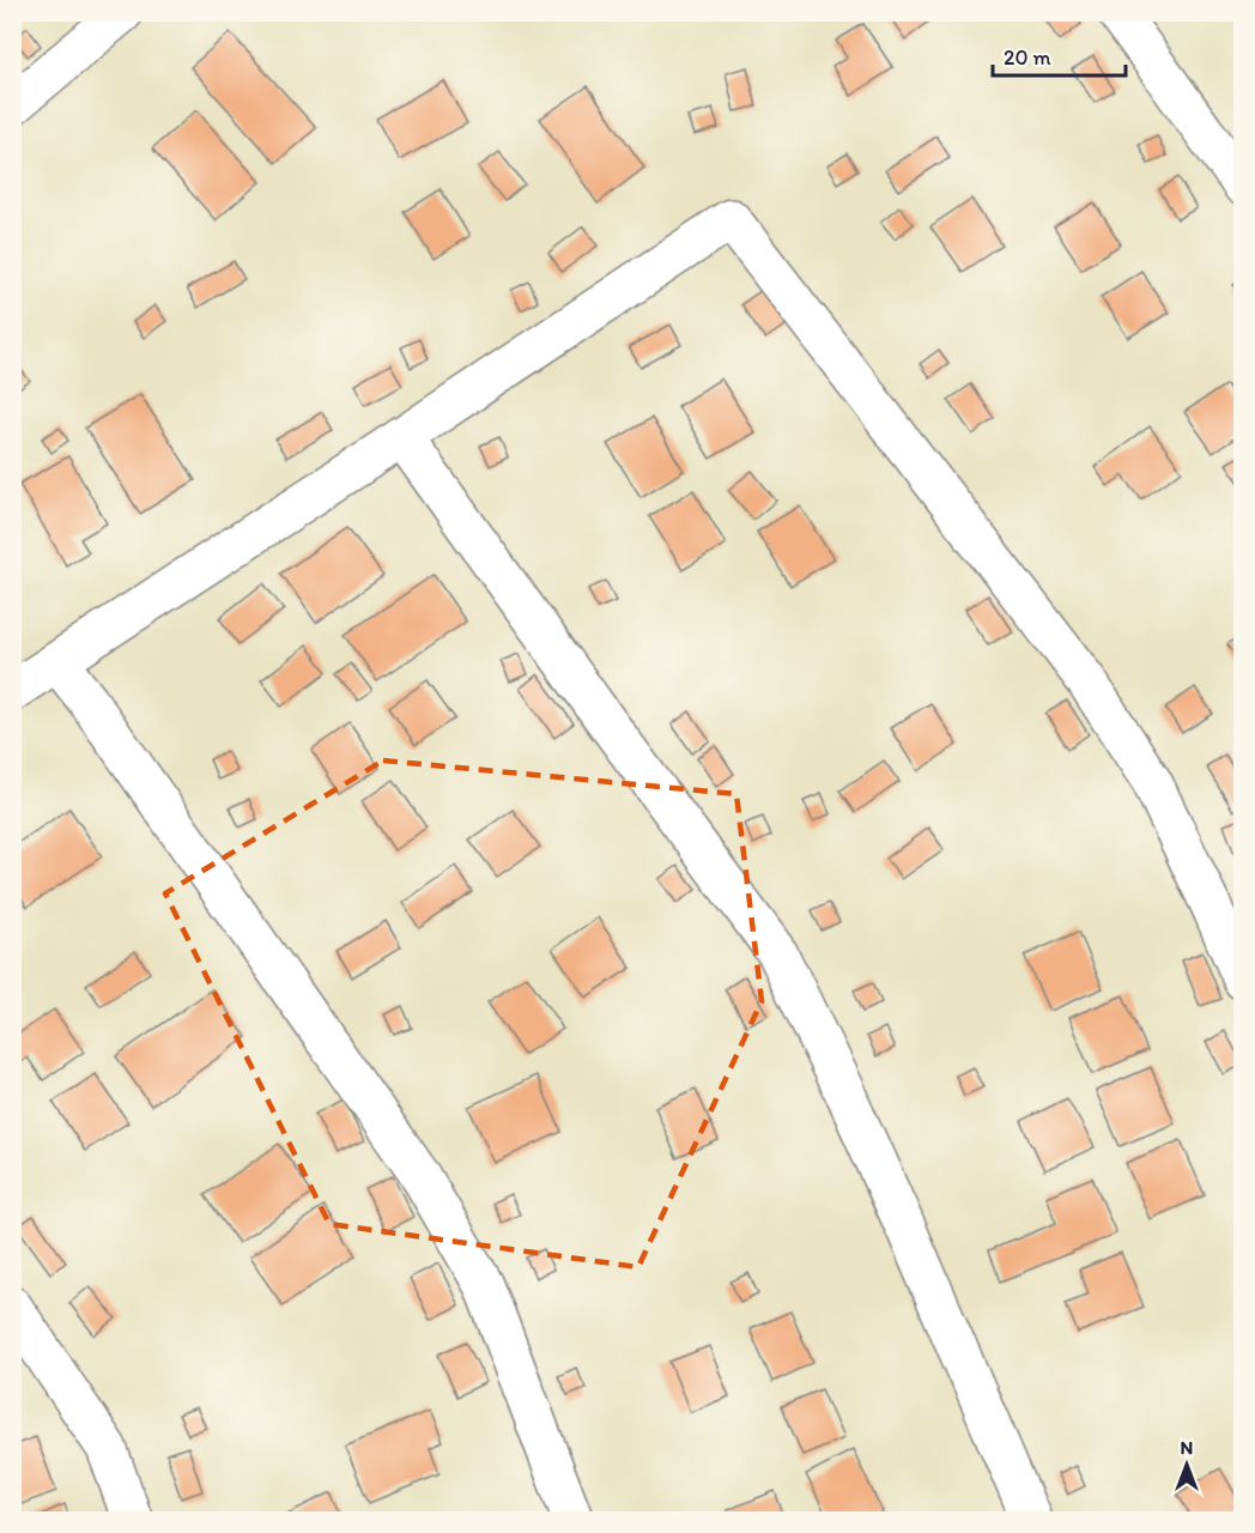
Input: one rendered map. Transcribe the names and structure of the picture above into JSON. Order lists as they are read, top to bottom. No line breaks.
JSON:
{"scale_bar":"20 m","north":"top"}
